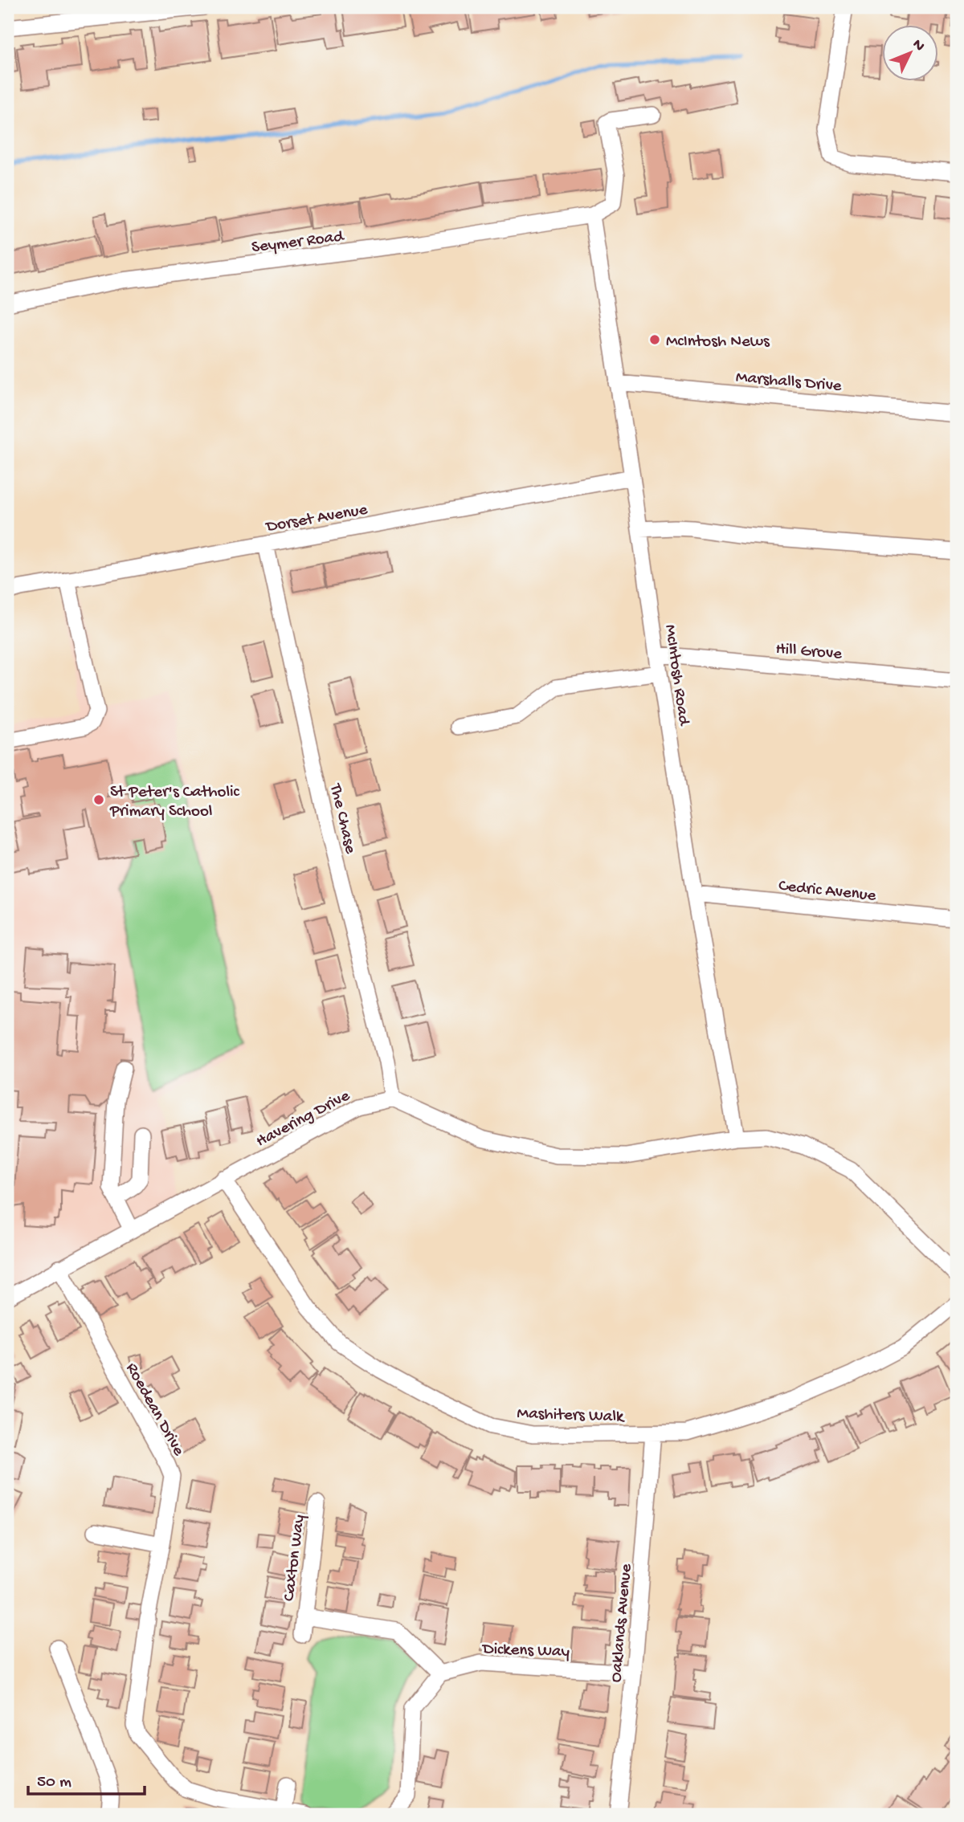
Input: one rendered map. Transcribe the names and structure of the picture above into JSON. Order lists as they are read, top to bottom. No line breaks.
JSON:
{"streets":{"street":["Seymer Road","Marshalls Drive","Dorset Avenue","Hill Grove","McIntosh Road","The Chase","Cedric Avenue","Havering Drive","Roedean Drive","Mashiters Walk","Caxton Way","Oaklands Avenue","Dickens Way"]},"crossings":[["Seymer Road","McIntosh Road"],["Marshalls Drive","McIntosh Road"],["Dorset Avenue","McIntosh Road"],["Dorset Avenue","The Chase"],["Hill Grove","McIntosh Road"],["McIntosh Road","Cedric Avenue"],["The Chase","Havering Drive"],["Havering Drive","Roedean Drive"],["Havering Drive","Mashiters Walk"],["Mashiters Walk","Oaklands Avenue"],["Caxton Way","Dickens Way"],["Oaklands Avenue","Dickens Way"]],"places":["McIntosh News","St Peter's Catholic Primary School"],"scale_bar":"50 m","north":"top right"}
